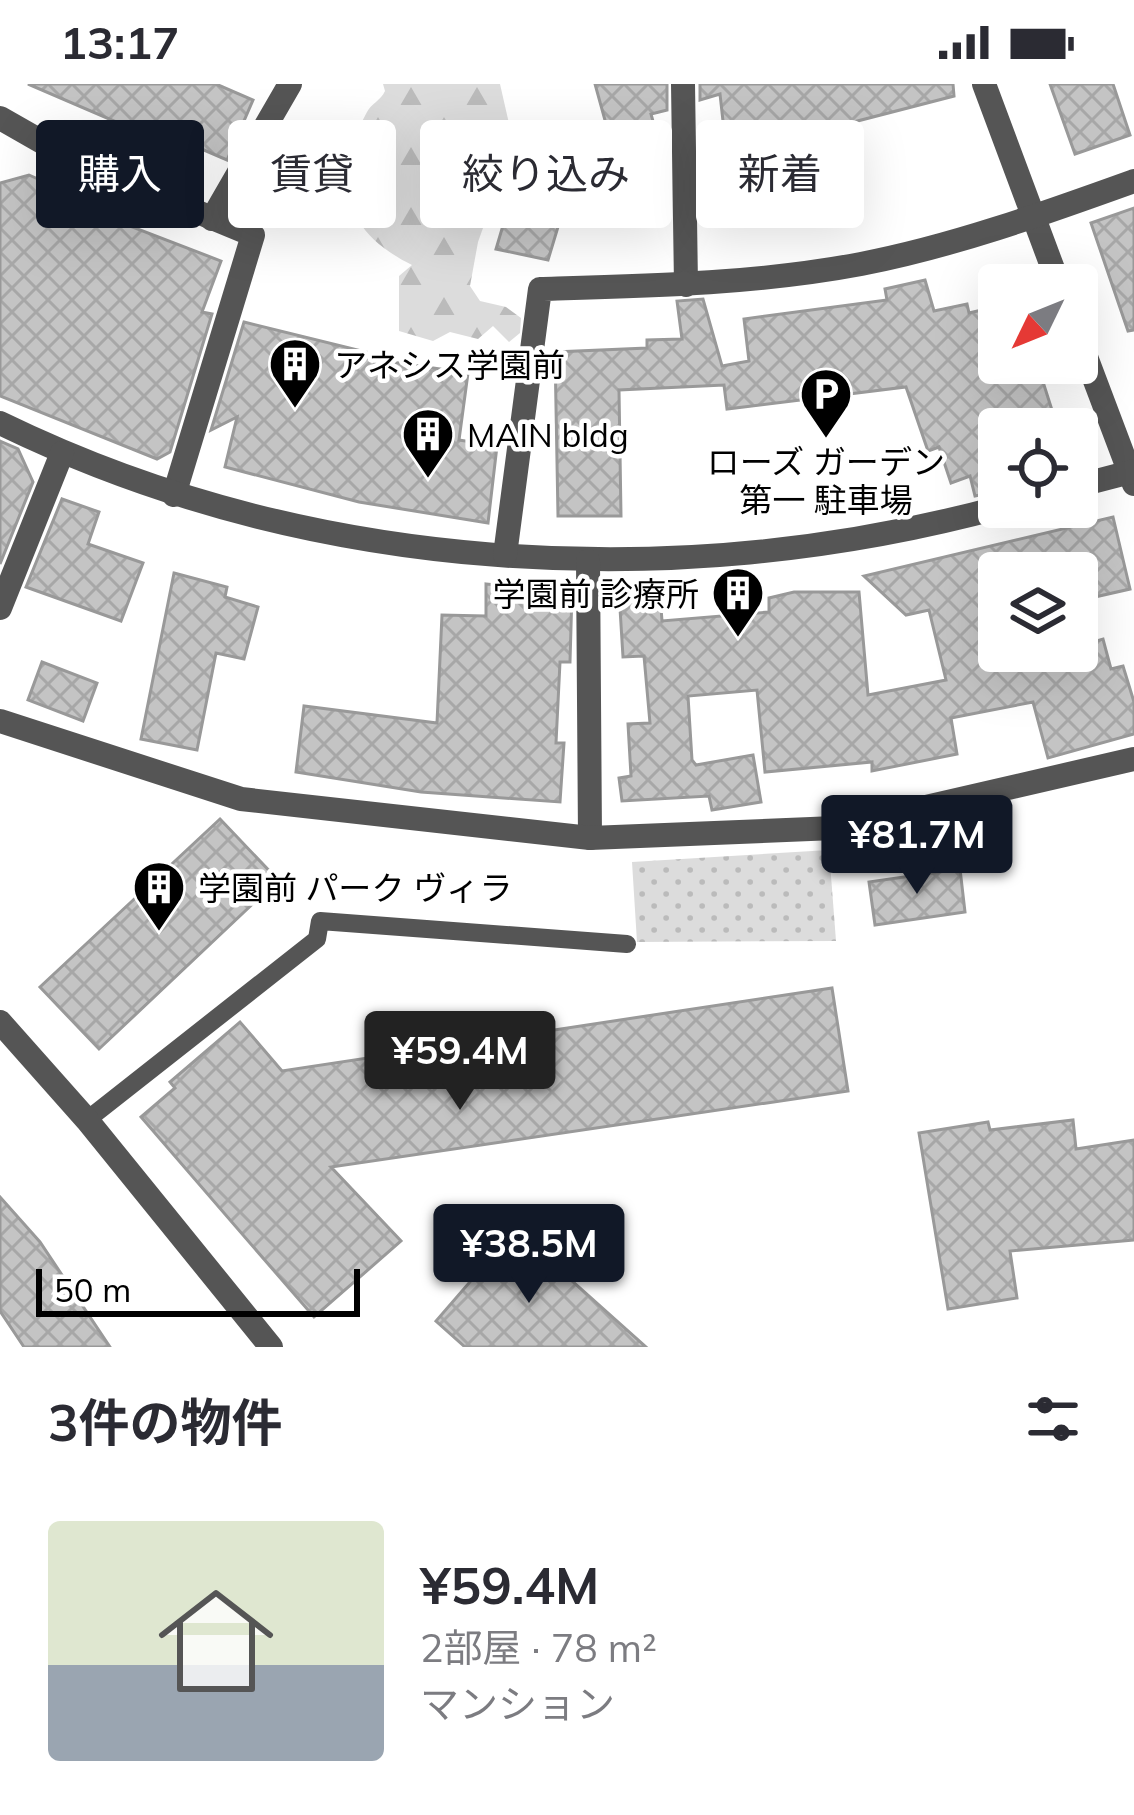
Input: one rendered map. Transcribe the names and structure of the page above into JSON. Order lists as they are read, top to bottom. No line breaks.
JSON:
{"places":{"building":["アネシス学園前","MAIN bldg","学園前 診療所","学園前 パーク ヴィラ"],"parking":["ローズ ガーデン 第一 駐車場"]},"scale_bar":"50 m","north":"bottom left","page":{"status":"13:17","chip":["購入","賃貸","絞り込み","新着"],"price":["¥81.7M","¥59.4M","¥38.5M"],"scale":"50 m","heading":"3件の物件","list":[{"name":"¥59.4M","note":"2部屋 · 78 m² · マンション"}]}}
